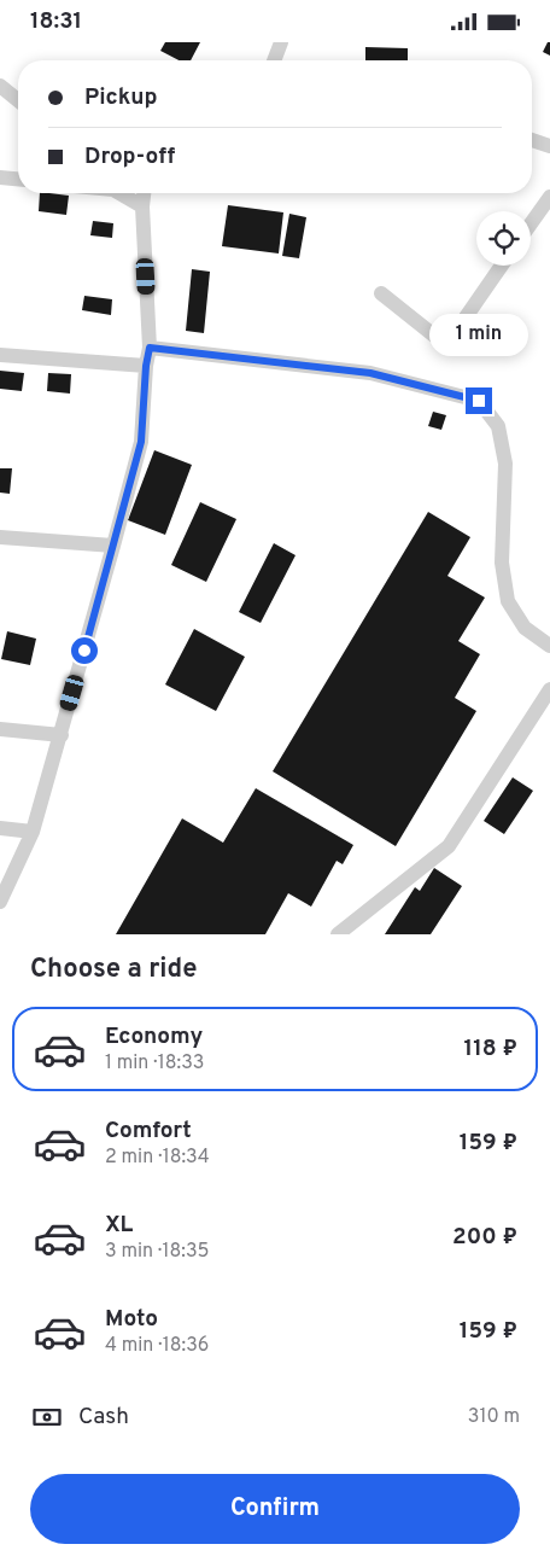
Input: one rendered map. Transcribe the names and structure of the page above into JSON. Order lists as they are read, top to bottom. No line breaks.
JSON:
{"page":{"status":"18:31","banner":["Pickup","Drop-off"],"bubble":"1 min","heading":"Choose a ride","list":[{"name":"Economy","note":"1 min · 18:33","value":"118 ₽"},{"name":"Comfort","note":"2 min · 18:34","value":"159 ₽"},{"name":"XL","note":"3 min · 18:35","value":"200 ₽"},{"name":"Moto","note":"4 min · 18:36","value":"159 ₽"}],"pay":["Cash","310 m"],"buttons":"Confirm"}}
